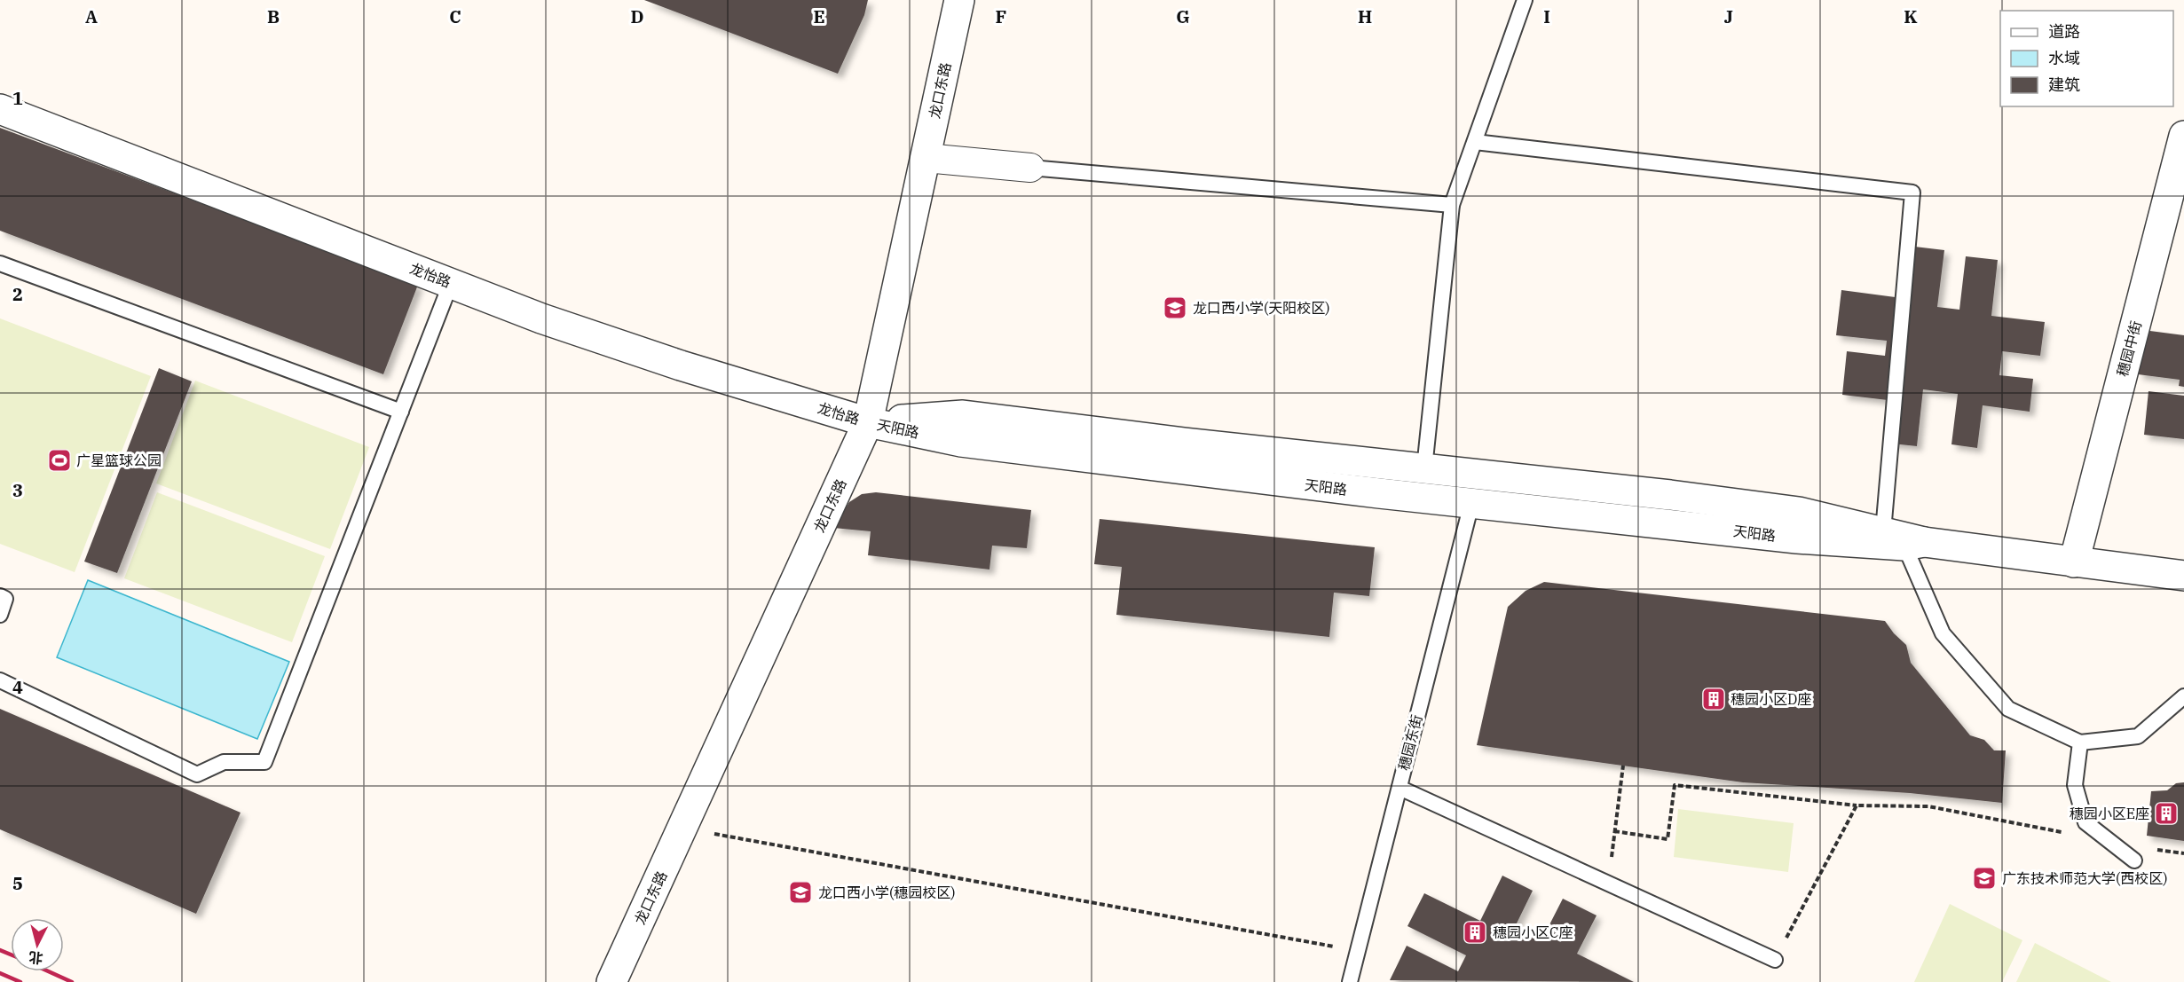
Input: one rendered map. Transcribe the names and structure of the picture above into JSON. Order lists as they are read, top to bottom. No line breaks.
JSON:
{"streets":{"street":["龙口东路","龙怡路","穗园中街","天阳路"],"lane":["穗园东街"]},"crossings":[["龙口东路","龙怡路"],["龙口东路","天阳路"],["龙怡路","天阳路"],["穗园中街","天阳路"],["天阳路","穗园东街"]],"places":{"school or university":["龙口西小学(天阳校区)","广东技术师范大学(西校区)","龙口西小学(穗园校区)"],"sports":["广星篮球公园"],"building":["穗园小区D座","穗园小区E座","穗园小区C座"]},"legend":["道路","水域","建筑"],"north":"bottom","grid":{"columns":["A","B","C","D","E","F","G","H","I","J","K"],"rows":["1","2","3","4","5"]}}
